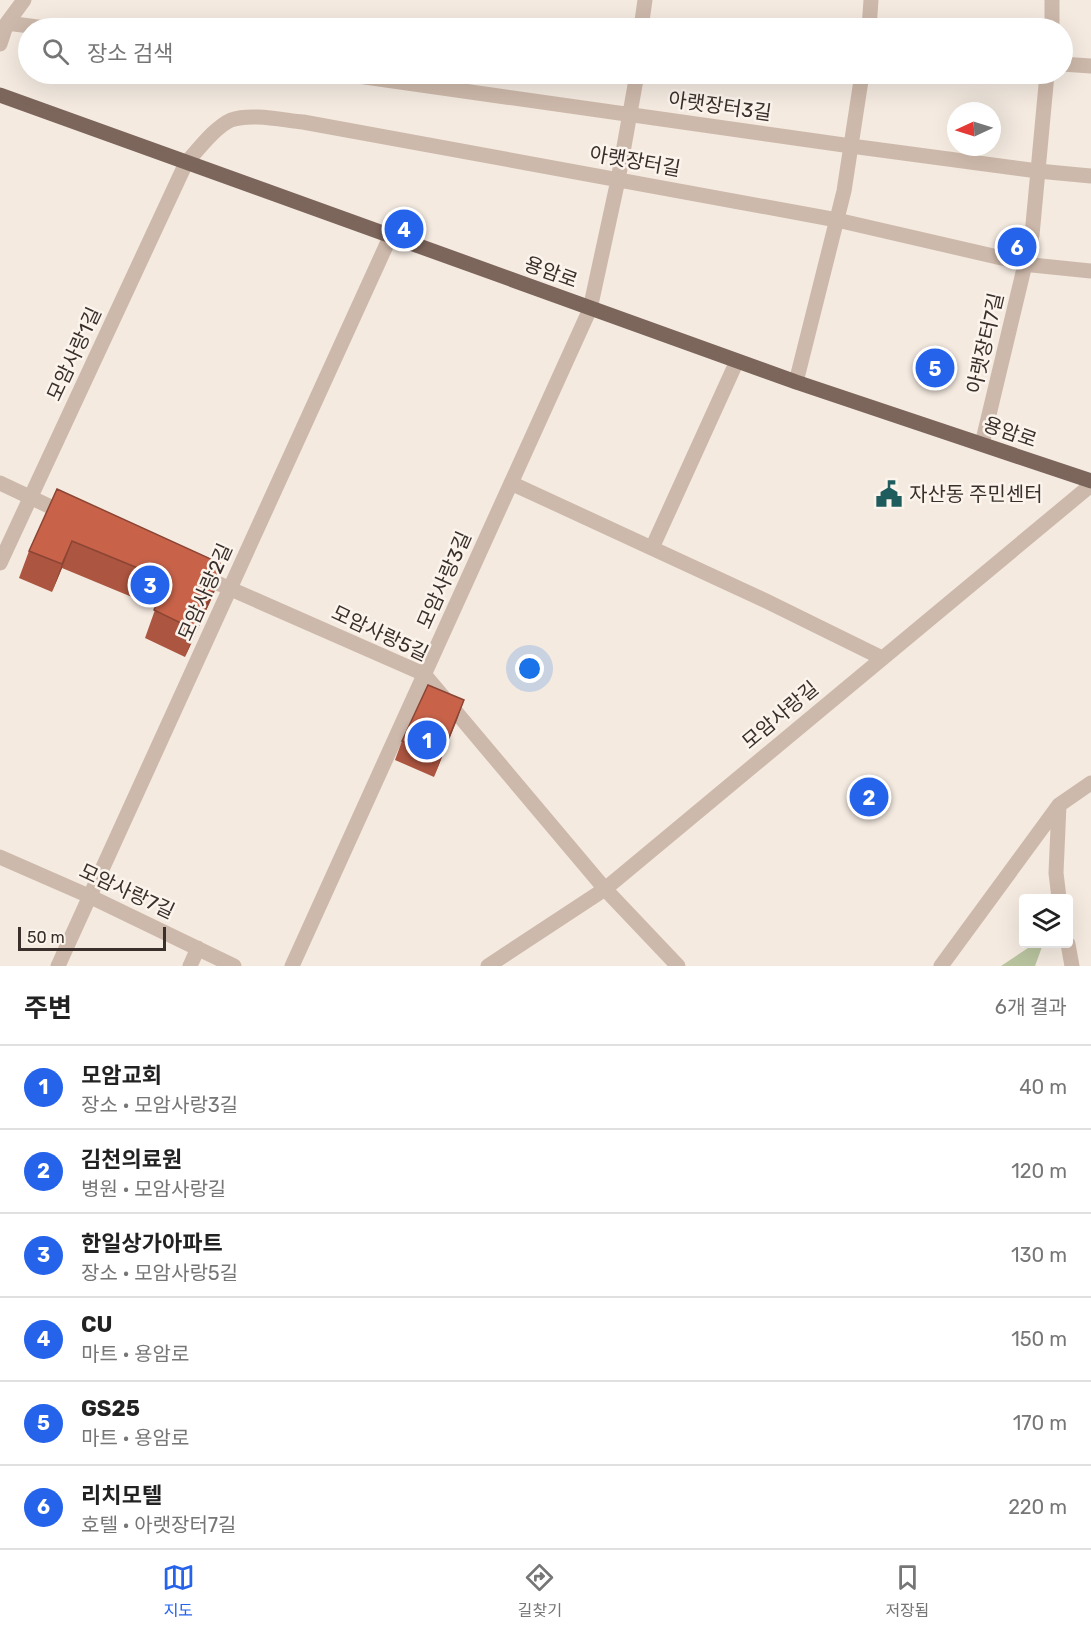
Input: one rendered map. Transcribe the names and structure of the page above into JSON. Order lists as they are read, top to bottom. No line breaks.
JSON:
{"streets":{"main road":["용암로"],"street":["아랫장터3길","아랫장터길","아랫장터7길","모암사랑1길","모암사랑3길","모암사랑2길","모암사랑5길","모암사랑길","모암사랑7길"]},"crossings":[["아랫장터3길","아랫장터7길"],["아랫장터3길","모암사랑3길"],["아랫장터길","용암로"],["아랫장터길","아랫장터7길"],["아랫장터길","모암사랑1길"],["아랫장터길","모암사랑3길"],["용암로","아랫장터7길"],["용암로","모암사랑1길"],["용암로","모암사랑3길"],["용암로","모암사랑2길"],["용암로","모암사랑길"],["모암사랑3길","모암사랑5길"],["모암사랑2길","모암사랑5길"],["모암사랑2길","모암사랑7길"],["모암사랑5길","모암사랑길"]],"places":{"public building":["자산동 주민센터"]},"scale_bar":"50 m","north":"left","page":{"search":"장소 검색","pins":["4","6","5","3","1","2"],"scale":"50 m","heading":["주변","6개 결과"],"list":[{"mark":"1","name":"모암교회","note":"장소 · 모암사랑3길","value":"40 m"},{"mark":"2","name":"김천의료원","note":"병원 · 모암사랑길","value":"120 m"},{"mark":"3","name":"한일상가아파트","note":"장소 · 모암사랑5길","value":"130 m"},{"mark":"4","name":"CU","note":"마트 · 용암로","value":"150 m"},{"mark":"5","name":"GS25","note":"마트 · 용암로","value":"170 m"},{"mark":"6","name":"리치모텔","note":"호텔 · 아랫장터7길","value":"220 m"}],"nav":["지도","길찾기","저장됨"]}}
